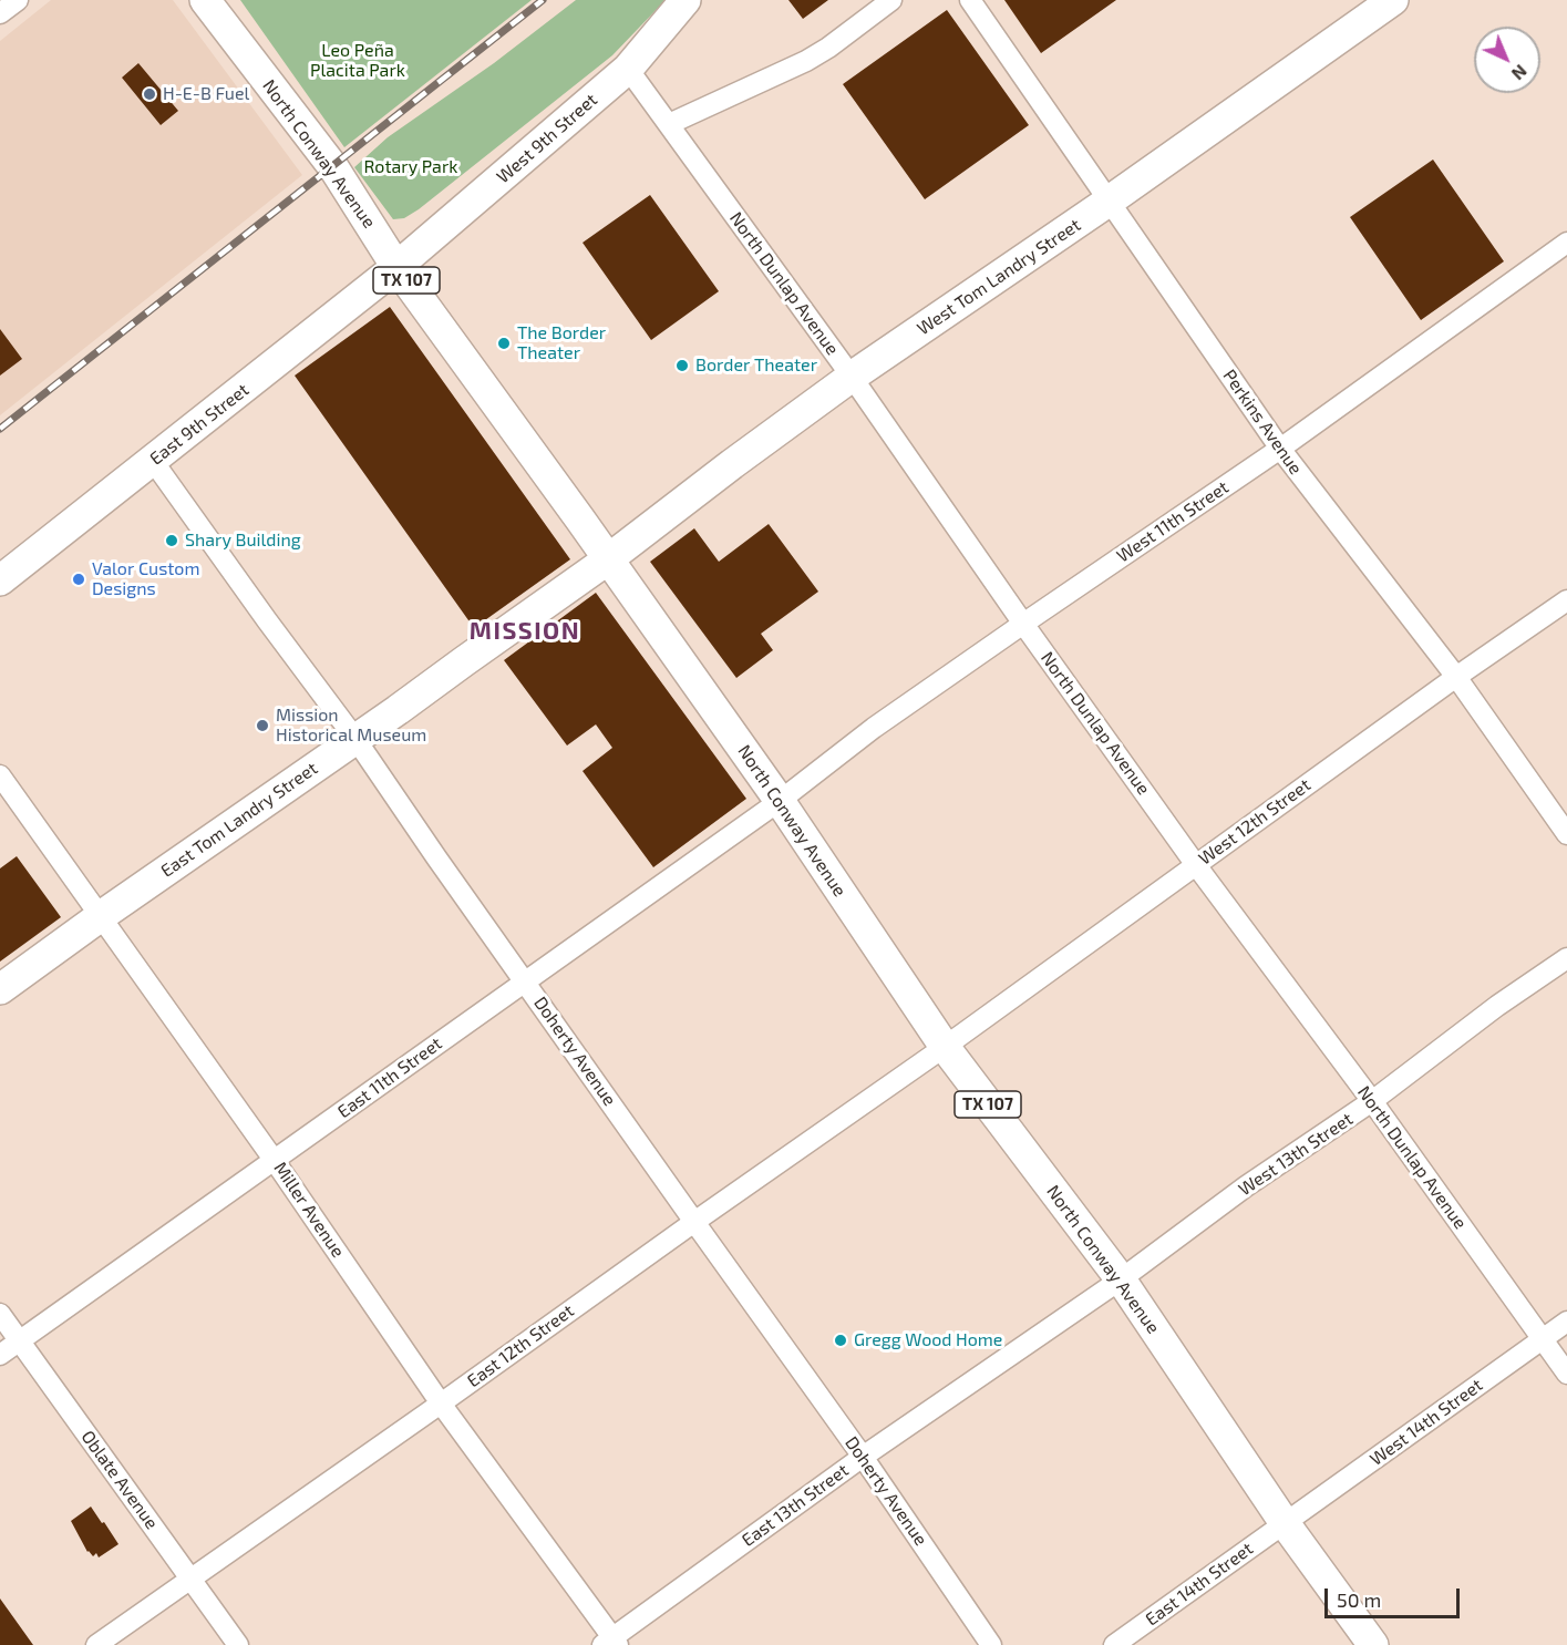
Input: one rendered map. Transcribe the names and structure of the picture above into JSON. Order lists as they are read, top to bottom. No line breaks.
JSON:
{"streets":{"main road":["West 9th Street","North Conway Avenue","West Tom Landry Street","TX 107","East 9th Street","East Tom Landry Street"],"street":["North Dunlap Avenue","Perkins Avenue","West 11th Street","West 12th Street","Doherty Avenue","East 11th Street","West 13th Street","Miller Avenue","East 12th Street","West 14th Street","Oblate Avenue","East 13th Street","East 14th Street"]},"crossings":[["West 9th Street","North Conway Avenue"],["West 9th Street","North Dunlap Avenue"],["West 9th Street","East 9th Street"],["North Conway Avenue","West Tom Landry Street"],["North Conway Avenue","East 9th Street"],["North Conway Avenue","West 11th Street"],["North Conway Avenue","East Tom Landry Street"],["North Conway Avenue","West 12th Street"],["North Conway Avenue","East 11th Street"],["North Conway Avenue","West 13th Street"],["North Conway Avenue","East 12th Street"],["North Conway Avenue","West 14th Street"],["North Conway Avenue","East 13th Street"],["North Conway Avenue","East 14th Street"],["West Tom Landry Street","North Dunlap Avenue"],["West Tom Landry Street","Perkins Avenue"],["West Tom Landry Street","East Tom Landry Street"],["North Dunlap Avenue","West 11th Street"],["North Dunlap Avenue","West 12th Street"],["North Dunlap Avenue","West 13th Street"],["North Dunlap Avenue","West 14th Street"],["Perkins Avenue","West 11th Street"],["Perkins Avenue","West 12th Street"],["East 9th Street","Doherty Avenue"],["West 11th Street","East 11th Street"],["East Tom Landry Street","Doherty Avenue"],["East Tom Landry Street","Miller Avenue"],["West 12th Street","East 12th Street"],["Doherty Avenue","East 11th Street"],["Doherty Avenue","East 12th Street"],["Doherty Avenue","East 13th Street"],["East 11th Street","Miller Avenue"],["East 11th Street","Oblate Avenue"],["West 13th Street","East 13th Street"],["Miller Avenue","East 12th Street"],["Miller Avenue","East 13th Street"],["East 12th Street","Oblate Avenue"],["West 14th Street","East 14th Street"]],"districts":["MISSION"],"parks":["Leo Peña Placita Park","Rotary Park"],"places":["H-E-B Fuel","The Border Theater","Border Theater","Shary Building","Valor Custom Designs","Mission Historical Museum","Gregg Wood Home"],"scale_bar":"50 m","north":"bottom right"}
